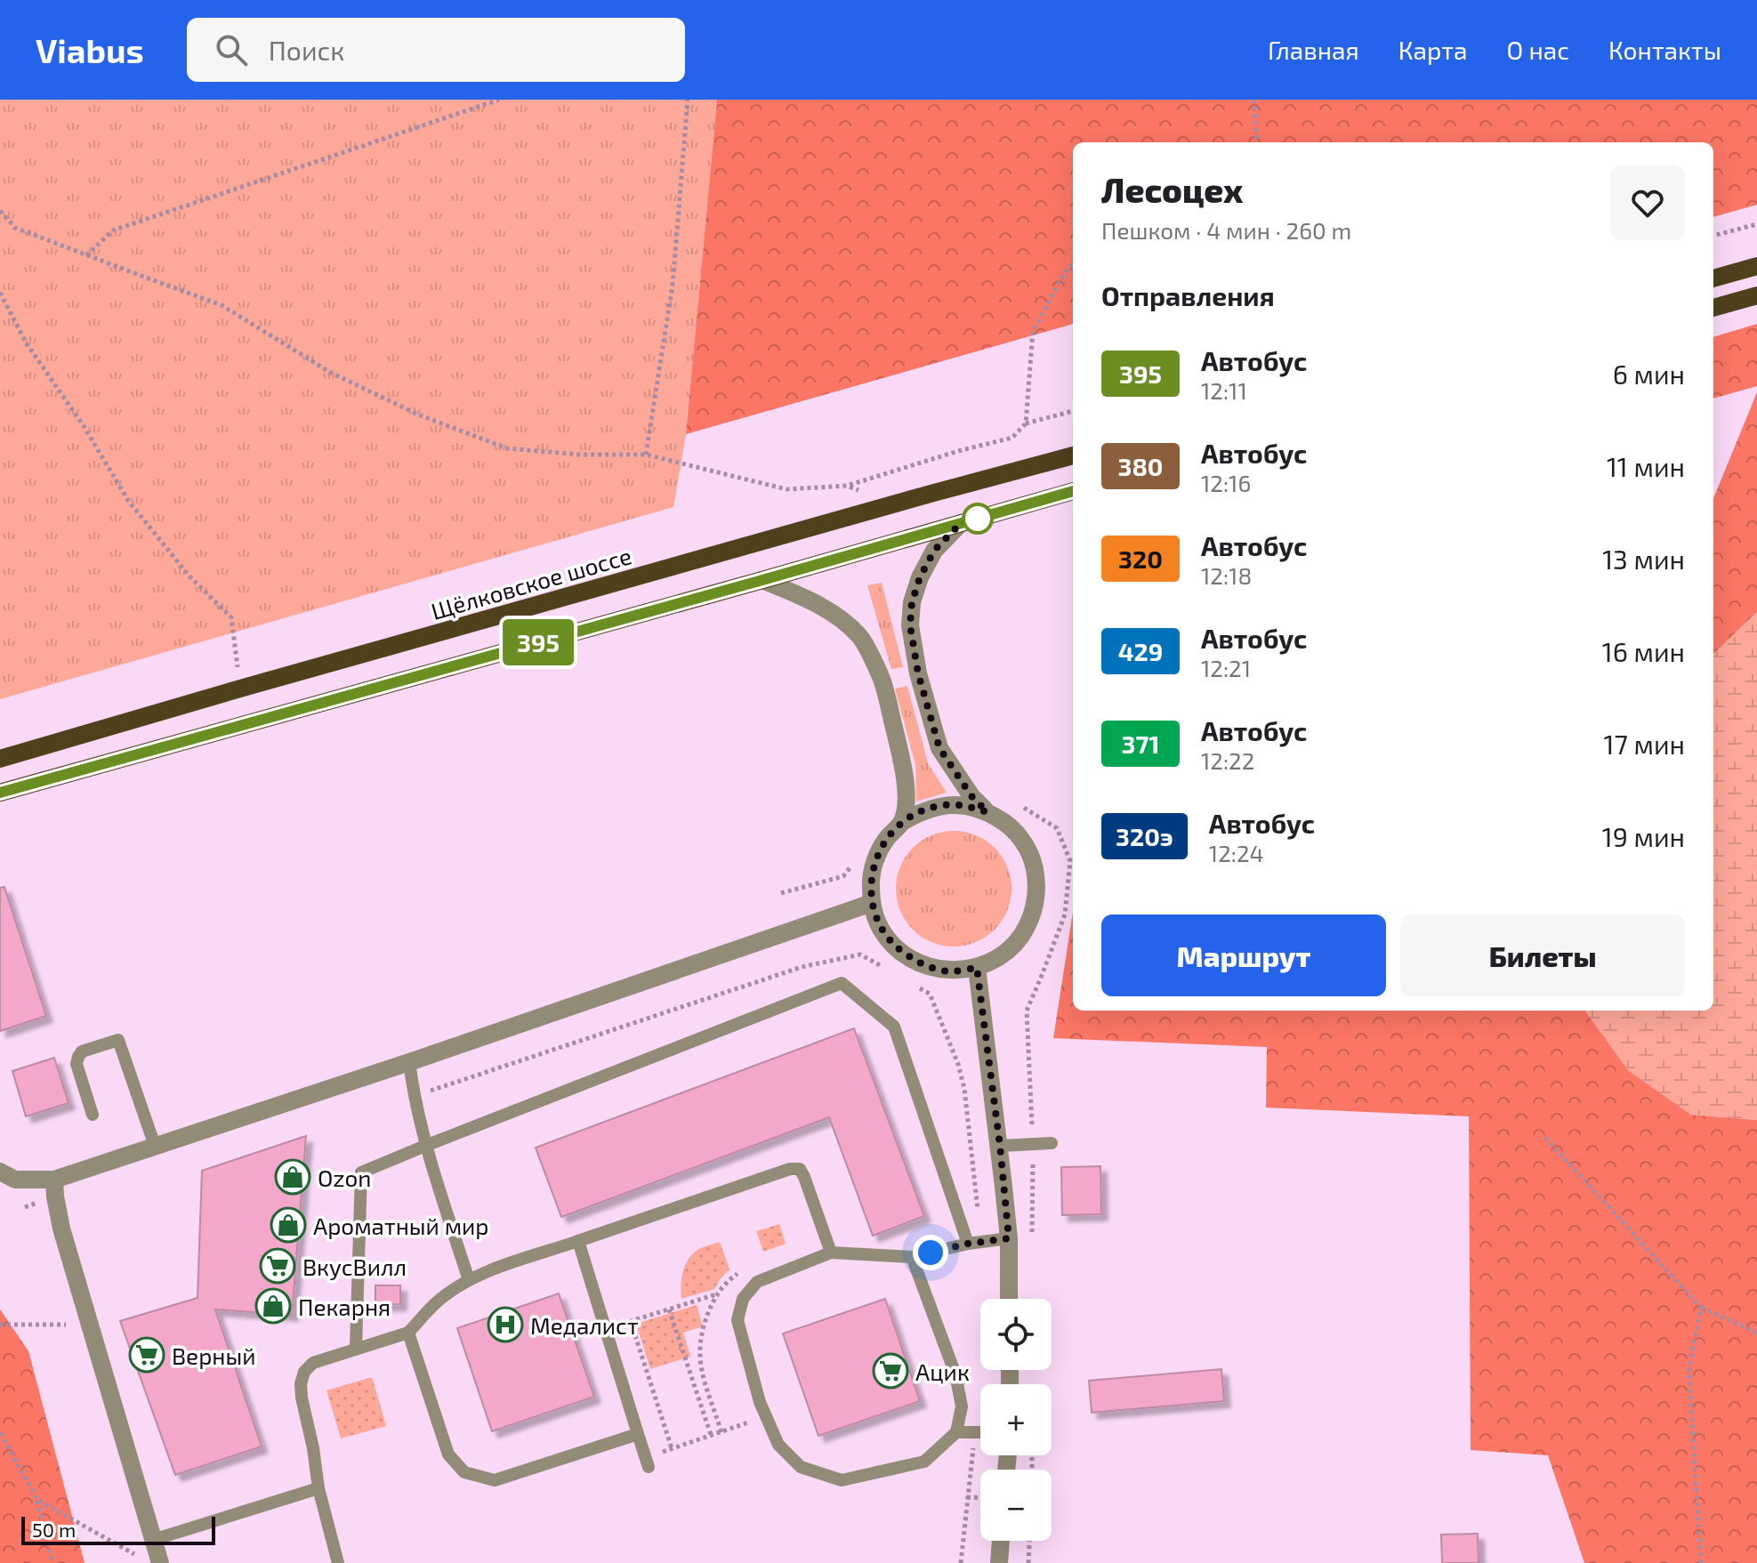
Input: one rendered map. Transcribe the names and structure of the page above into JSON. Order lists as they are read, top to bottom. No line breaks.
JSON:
{"streets":{"main road":["Щёлковское шоссе"]},"places":{"shop":["Ozon","Ароматный мир","Пекарня"],"supermarket":["ВкусВилл","Верный","Ацик"],"hospital":["Медалист"]},"lines":["bus line 395"],"scale_bar":"50 m","page":{"header":"Viabus","search":"Поиск","nav":["Главная","Карта","О нас","Контакты"],"on_map":"395","heading":[["Лесоцех","Пешком · 4 мин · 260 m"],"Отправления"],"list":[{"mark":"395","name":"Автобус","note":"12:11","value":"6 мин"},{"mark":"380","name":"Автобус","note":"12:16","value":"11 мин"},{"mark":"320","name":"Автобус","note":"12:18","value":"13 мин"},{"mark":"429","name":"Автобус","note":"12:21","value":"16 мин"},{"mark":"371","name":"Автобус","note":"12:22","value":"17 мин"},{"mark":"320э","name":"Автобус","note":"12:24","value":"19 мин"}],"buttons":["Маршрут","Билеты"],"map_buttons":["+","−"],"scale":"50 m"}}
